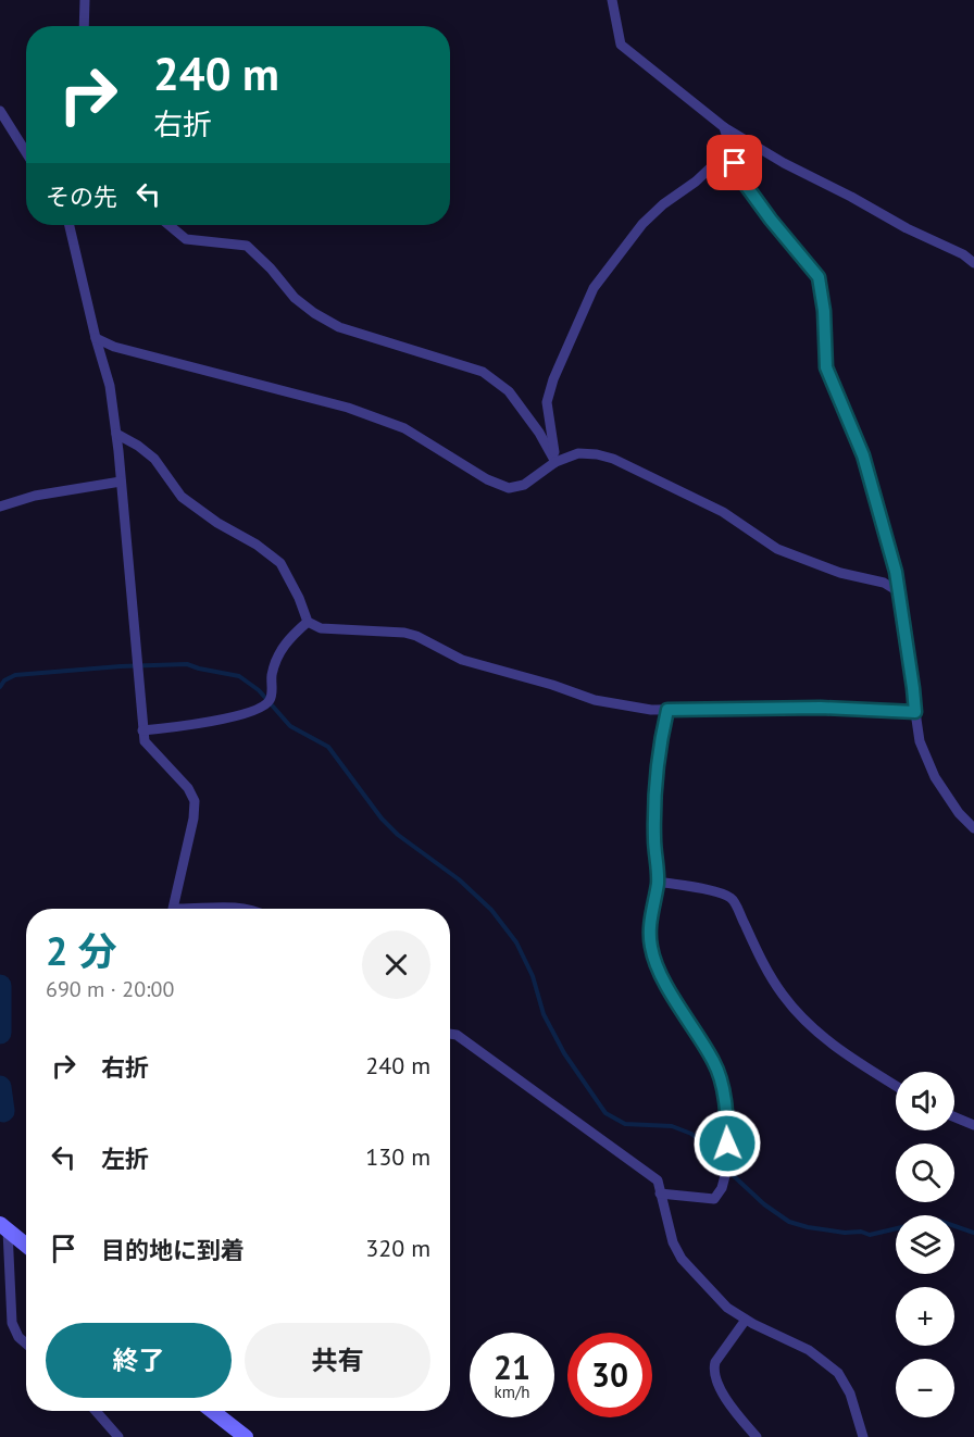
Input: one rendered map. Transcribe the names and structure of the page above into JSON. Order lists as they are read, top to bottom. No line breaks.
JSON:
{"page":{"turn":["240 m","右折"],"then":"その先","heading":["2 分","690 m · 20:00"],"list":[{"name":"右折","value":"240 m"},{"name":"左折","value":"130 m"},{"name":"目的地に到着","value":"320 m"}],"map_buttons":["+","−"],"buttons":["終了","共有"],"speed":"21 km/h","limit":"30"}}
